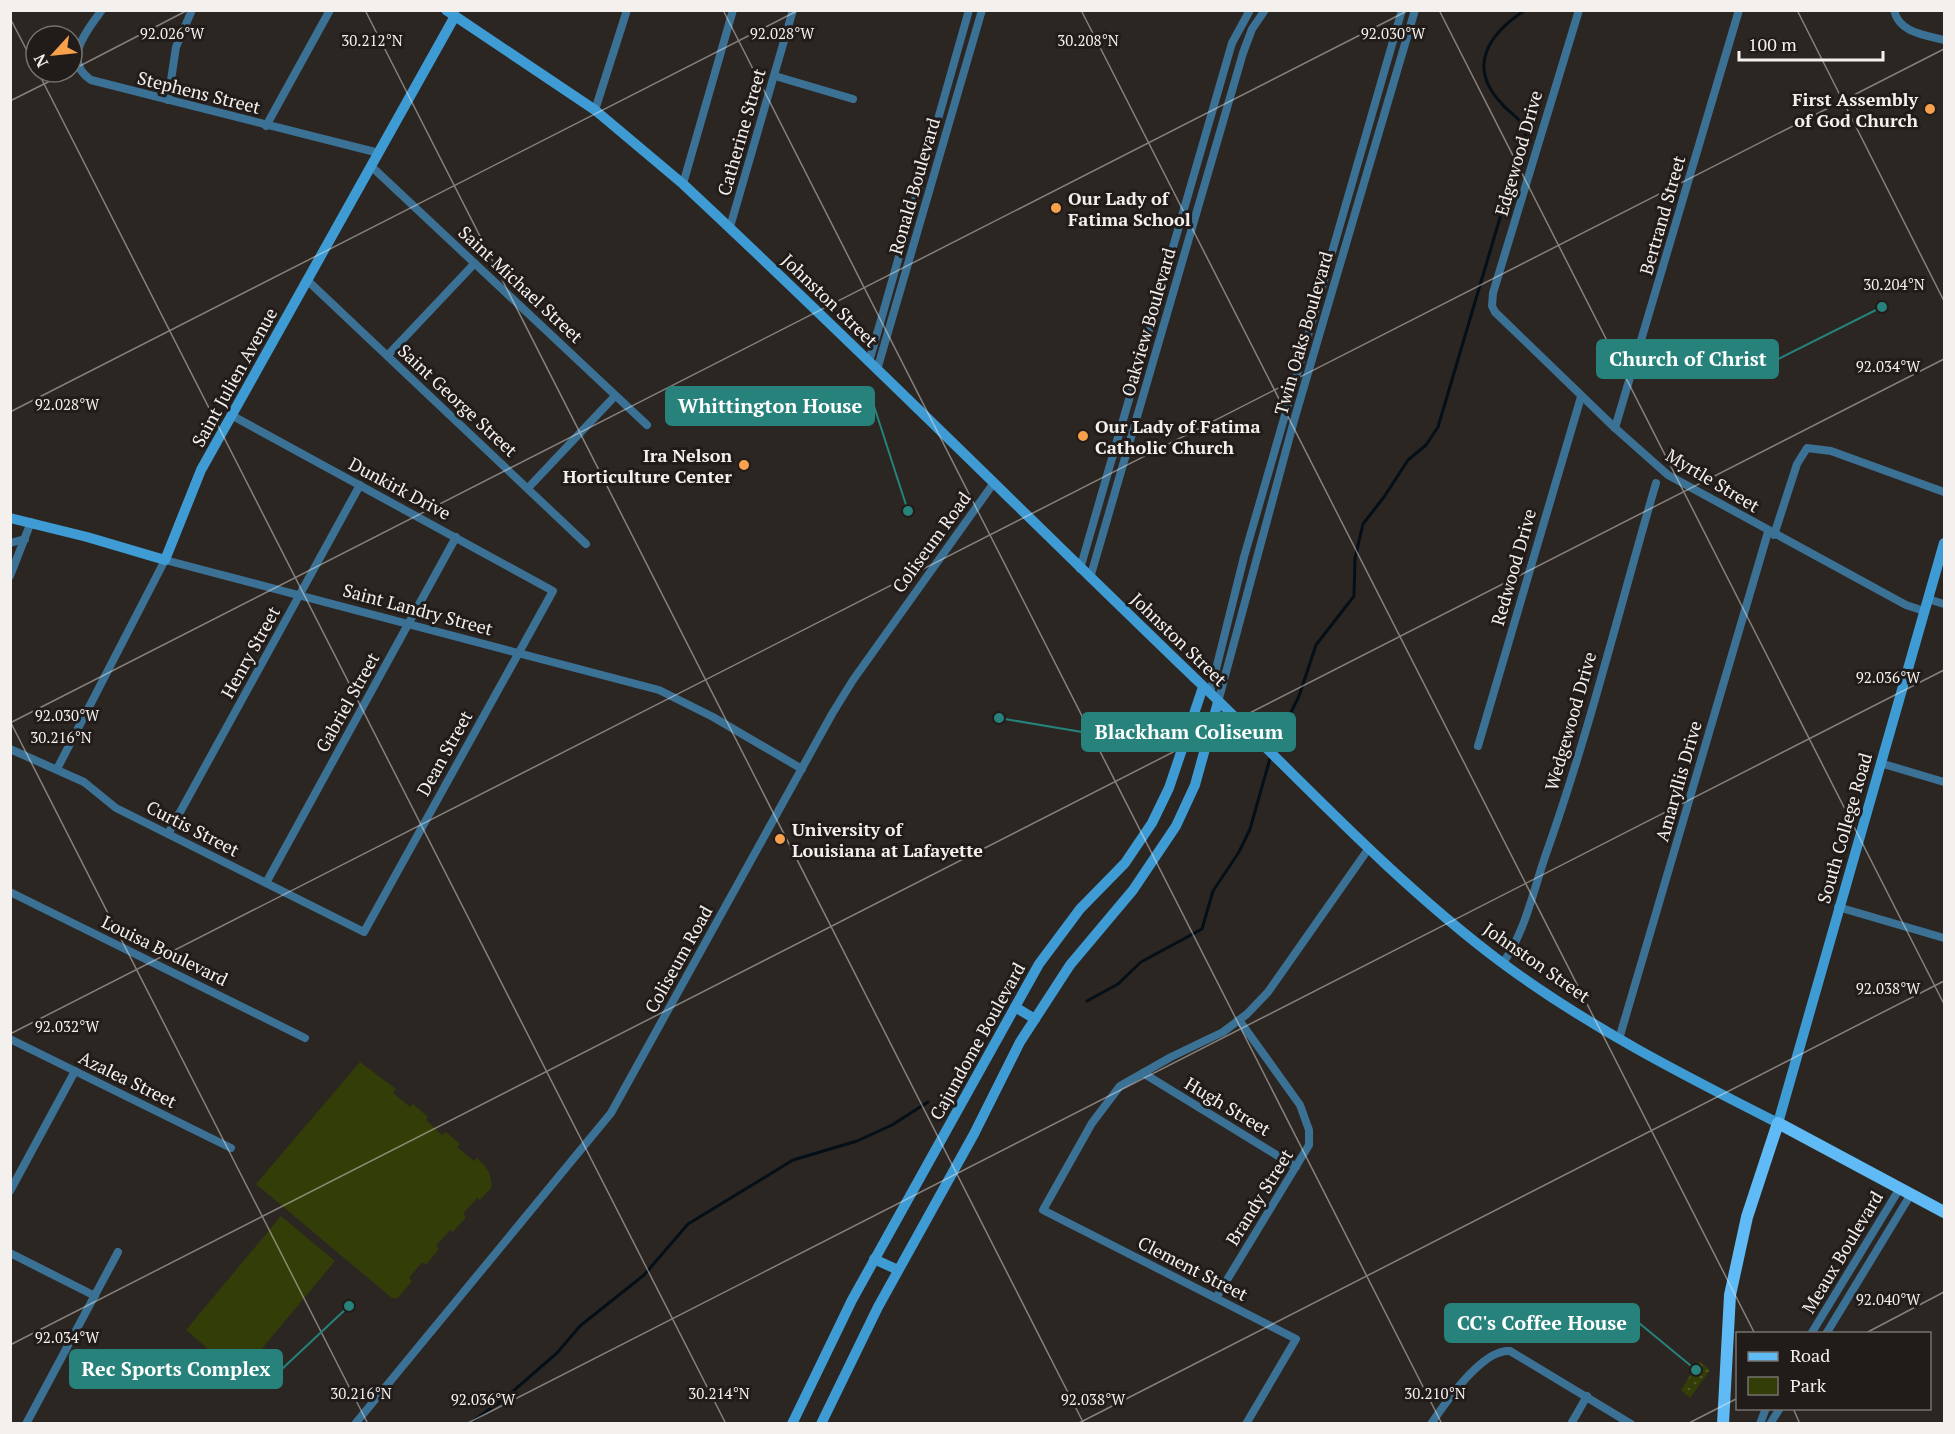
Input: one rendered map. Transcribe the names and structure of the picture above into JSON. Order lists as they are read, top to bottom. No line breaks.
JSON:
{"streets":{"main road":["Johnston Street"],"street":["Stephens Street","Catherine Street","Edgewood Drive","Ronald Boulevard","Bertrand Street","Saint Michael Street","Oakview Boulevard","Twin Oaks Boulevard","Saint Julien Avenue","Saint George Street","Myrtle Street","Dunkirk Drive","Coliseum Road","Redwood Drive","Saint Landry Street","Henry Street","Gabriel Street","Wedgewood Drive","Dean Street","Amaryllis Drive","Curtis Street","South College Road","Louisa Boulevard","Cajundome Boulevard","Azalea Street","Hugh Street","Brandy Street","Meaux Boulevard","Clement Street"]},"crossings":[["Stephens Street","Saint Julien Avenue"],["Catherine Street","Johnston Street"],["Edgewood Drive","Myrtle Street"],["Ronald Boulevard","Johnston Street"],["Bertrand Street","Myrtle Street"],["Saint Michael Street","Saint Julien Avenue"],["Johnston Street","Oakview Boulevard"],["Johnston Street","Twin Oaks Boulevard"],["Johnston Street","Saint Julien Avenue"],["Johnston Street","Coliseum Road"],["Johnston Street","Wedgewood Drive"],["Johnston Street","Amaryllis Drive"],["Johnston Street","South College Road"],["Johnston Street","Cajundome Boulevard"],["Johnston Street","Meaux Boulevard"],["Twin Oaks Boulevard","Cajundome Boulevard"],["Saint Julien Avenue","Saint George Street"],["Saint Julien Avenue","Dunkirk Drive"],["Saint Julien Avenue","Saint Landry Street"],["Saint Julien Avenue","Curtis Street"],["Myrtle Street","Redwood Drive"],["Myrtle Street","Amaryllis Drive"],["Myrtle Street","South College Road"],["Dunkirk Drive","Henry Street"],["Dunkirk Drive","Gabriel Street"],["Dunkirk Drive","Dean Street"],["Coliseum Road","Saint Landry Street"],["Saint Landry Street","Henry Street"],["Saint Landry Street","Gabriel Street"],["Saint Landry Street","Dean Street"],["Henry Street","Curtis Street"],["Gabriel Street","Curtis Street"],["Dean Street","Curtis Street"],["Hugh Street","Brandy Street"],["Hugh Street","Clement Street"],["Brandy Street","Clement Street"]],"places":["First Assembly of God Church","Our Lady of Fatima School","Church of Christ","Our Lady of Fatima Catholic Church","Ira Nelson Horticulture Center","Whittington House","Blackham Coliseum","University of Louisiana at Lafayette","Rec Sports Complex","CC's Coffee House"],"legend":["Road","Park"],"scale_bar":"100 m","north":"bottom left","coordinates":["92.026°W","92.028°W","92.030°W","30.212°N","30.208°N","30.204°N","92.034°W","92.036°W","30.216°N","92.038°W","92.032°W","92.040°W","30.214°N","30.210°N"]}
